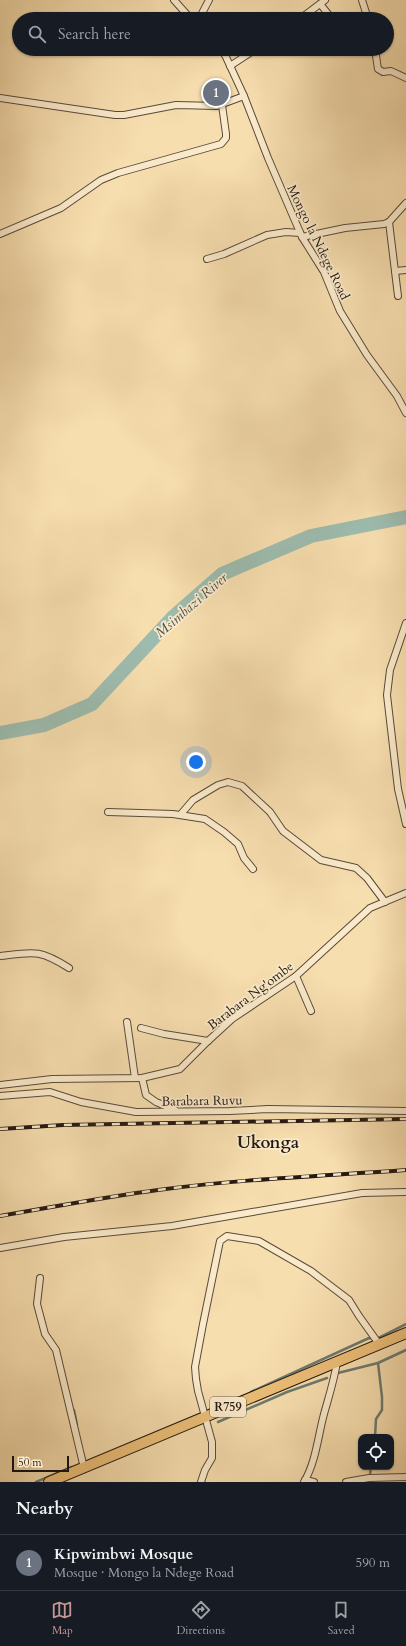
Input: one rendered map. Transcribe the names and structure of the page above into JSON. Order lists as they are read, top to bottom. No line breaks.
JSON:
{"streets":{"main road":["R759"],"street":["Mongo la Ndege Road","Barabara Ng'ombe","Barabara Ruvu"]},"districts":["Ukonga"],"water":["Msimbazi River"],"scale_bar":"50 m","page":{"search":"Search here","pins":"1","scale":"50 m","heading":"Nearby","list":[{"mark":"1","name":"Kipwimbwi Mosque","note":"Mosque · Mongo la Ndege Road","value":"590 m"}],"nav":["Map","Directions","Saved"]}}
